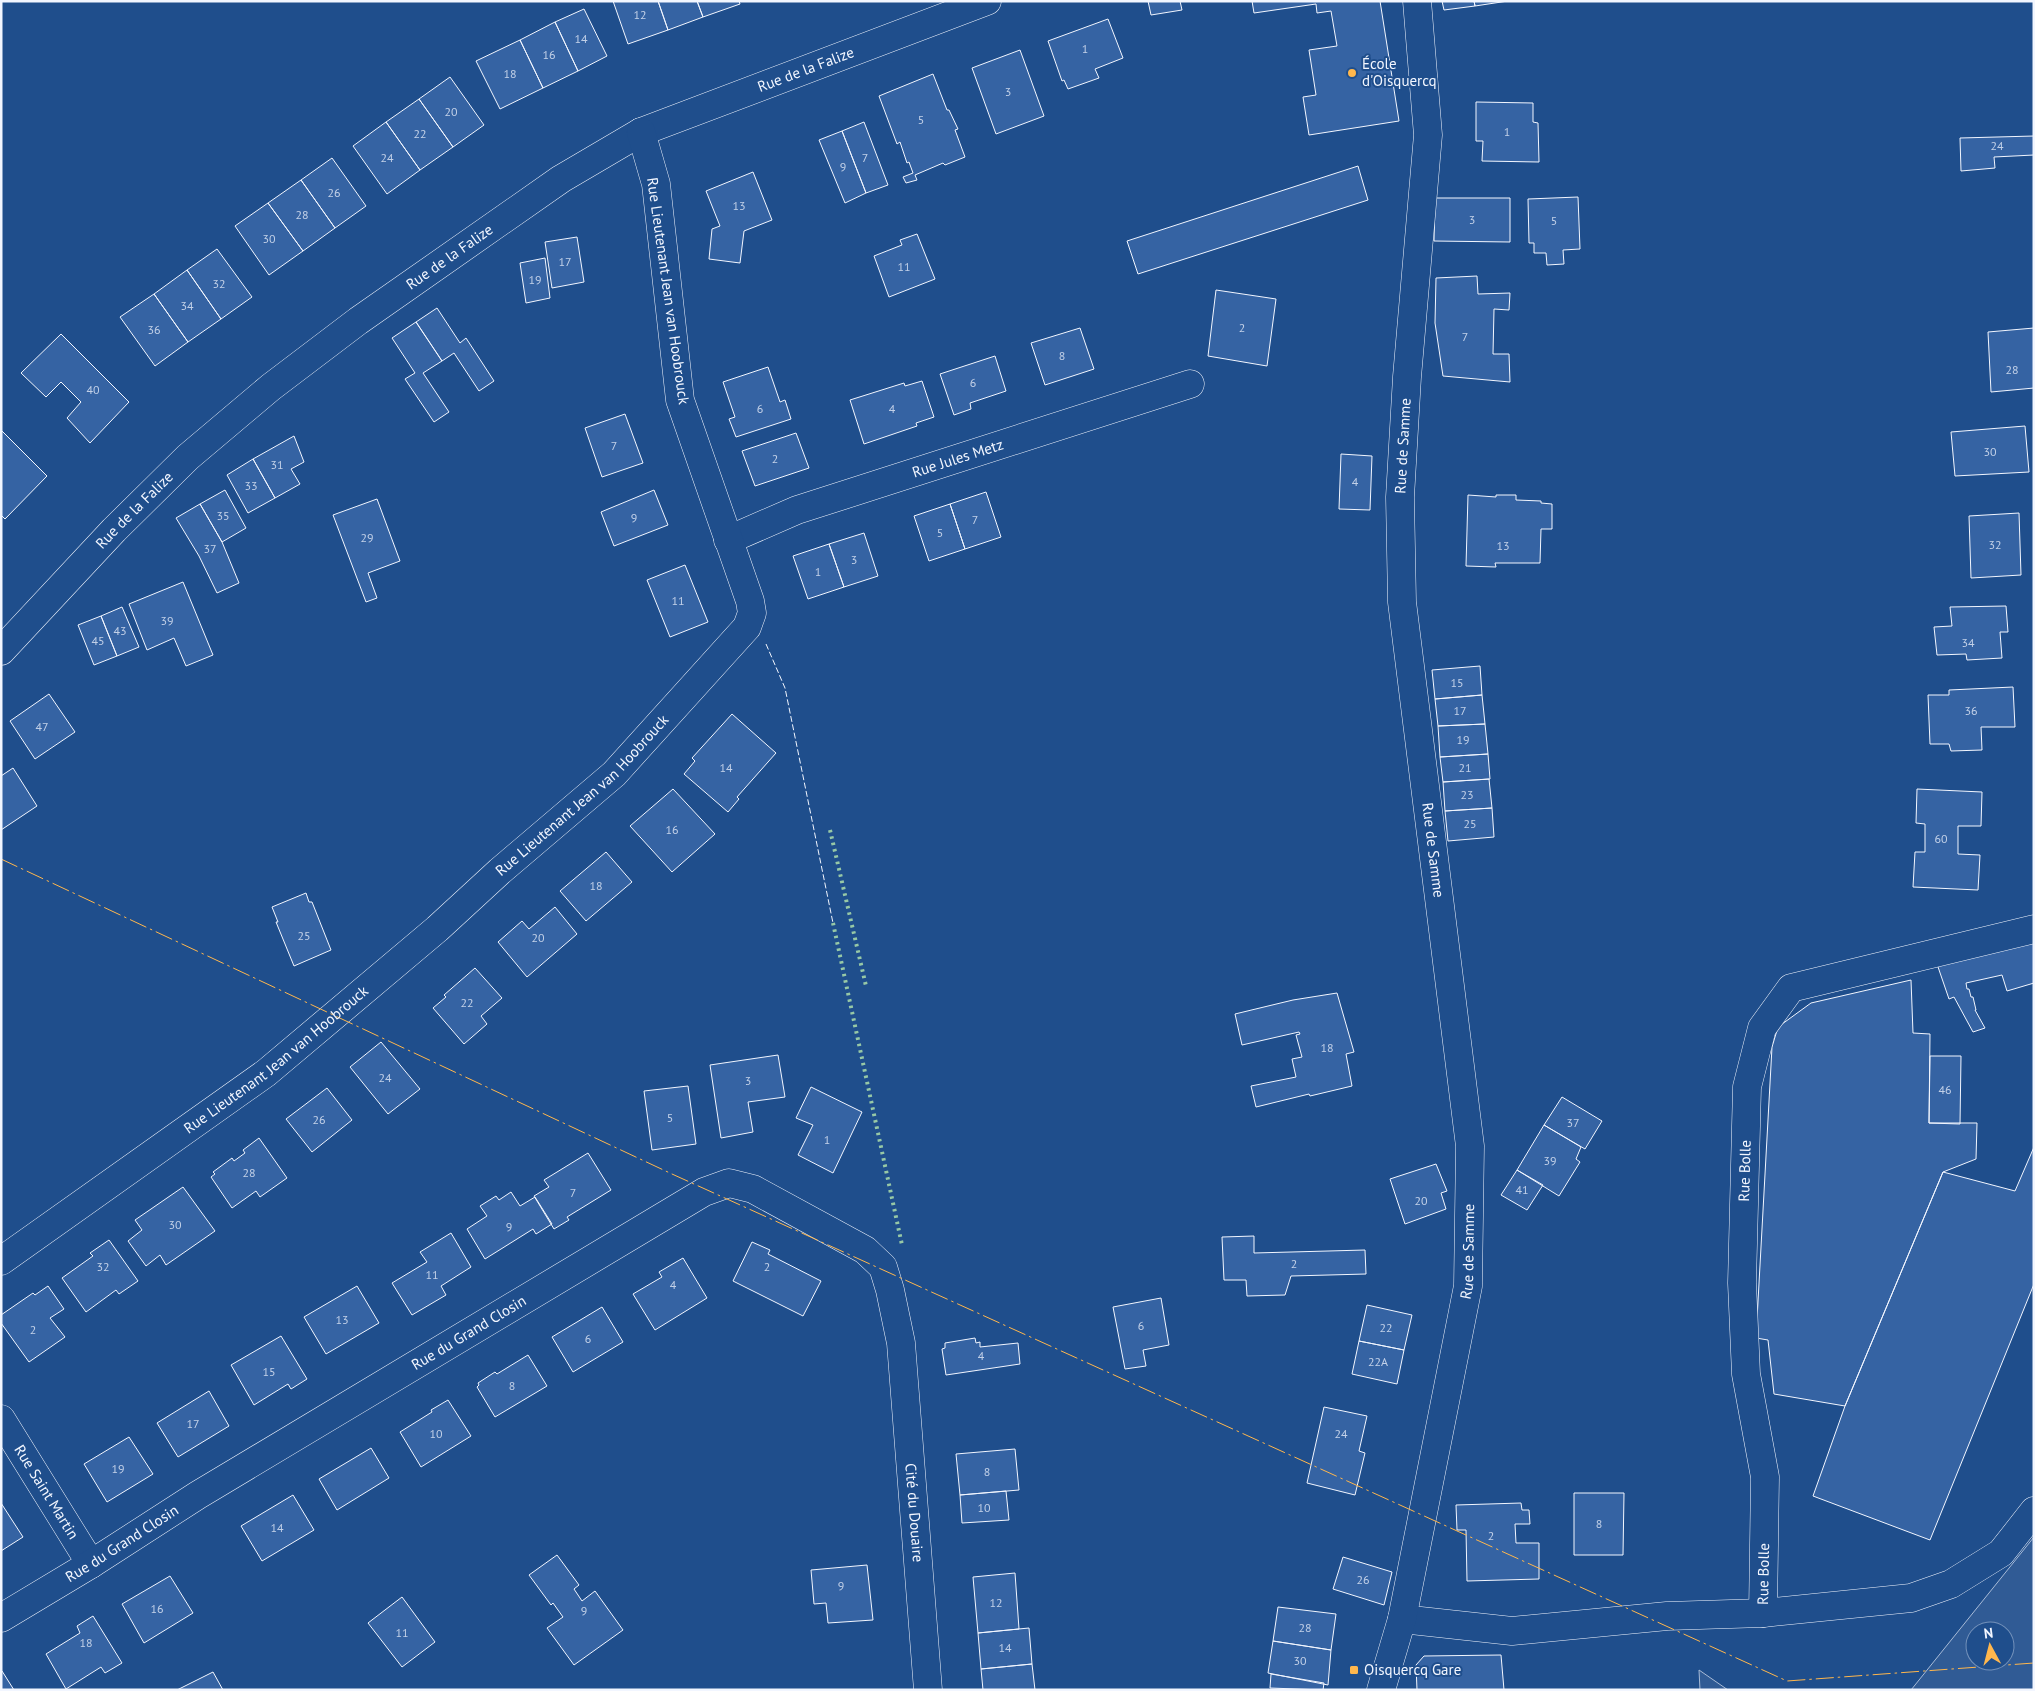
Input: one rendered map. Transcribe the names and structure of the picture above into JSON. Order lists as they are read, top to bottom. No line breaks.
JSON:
{"streets":{"street":["Rue de la Falize","Rue Lieutenant Jean van Hoobrouck","Rue de Samme","Rue Jules Metz","Rue Bolle","Rue du Grand Closin","Rue Saint Martin","Cité du Douaire"]},"crossings":[["Rue de la Falize","Rue Lieutenant Jean van Hoobrouck"],["Rue Lieutenant Jean van Hoobrouck","Rue Jules Metz"],["Rue de Samme","Rue Bolle"],["Rue du Grand Closin","Rue Saint Martin"],["Rue du Grand Closin","Cité du Douaire"]],"places":{"other":["École d'Oisquercq"],"transit":["Oisquercq Gare"]},"house_numbers":["12","14","1","16","18","3","20","5","1","22","24","24","7","9","26","13","28","3","5","30","17","11","19","32","34","2","36","7","8","28","6","40","6","4","7","30","2","31","4","33","35","9","7","5","29","32","13","37","3","1","11","39","43","45","34","15","17","36","47","19","14","21","23","25","16","60","18","25","20","22","18","24","3","46","5","26","37","1","39","28","41","7","20","30","9","2","32","2","11","4","13","6","22","2","6","4","22A","15","8","17","10","24","19","8","10","8","14","2","26","9","12","16","9","28","11","18","14","30"],"north":"top"}
